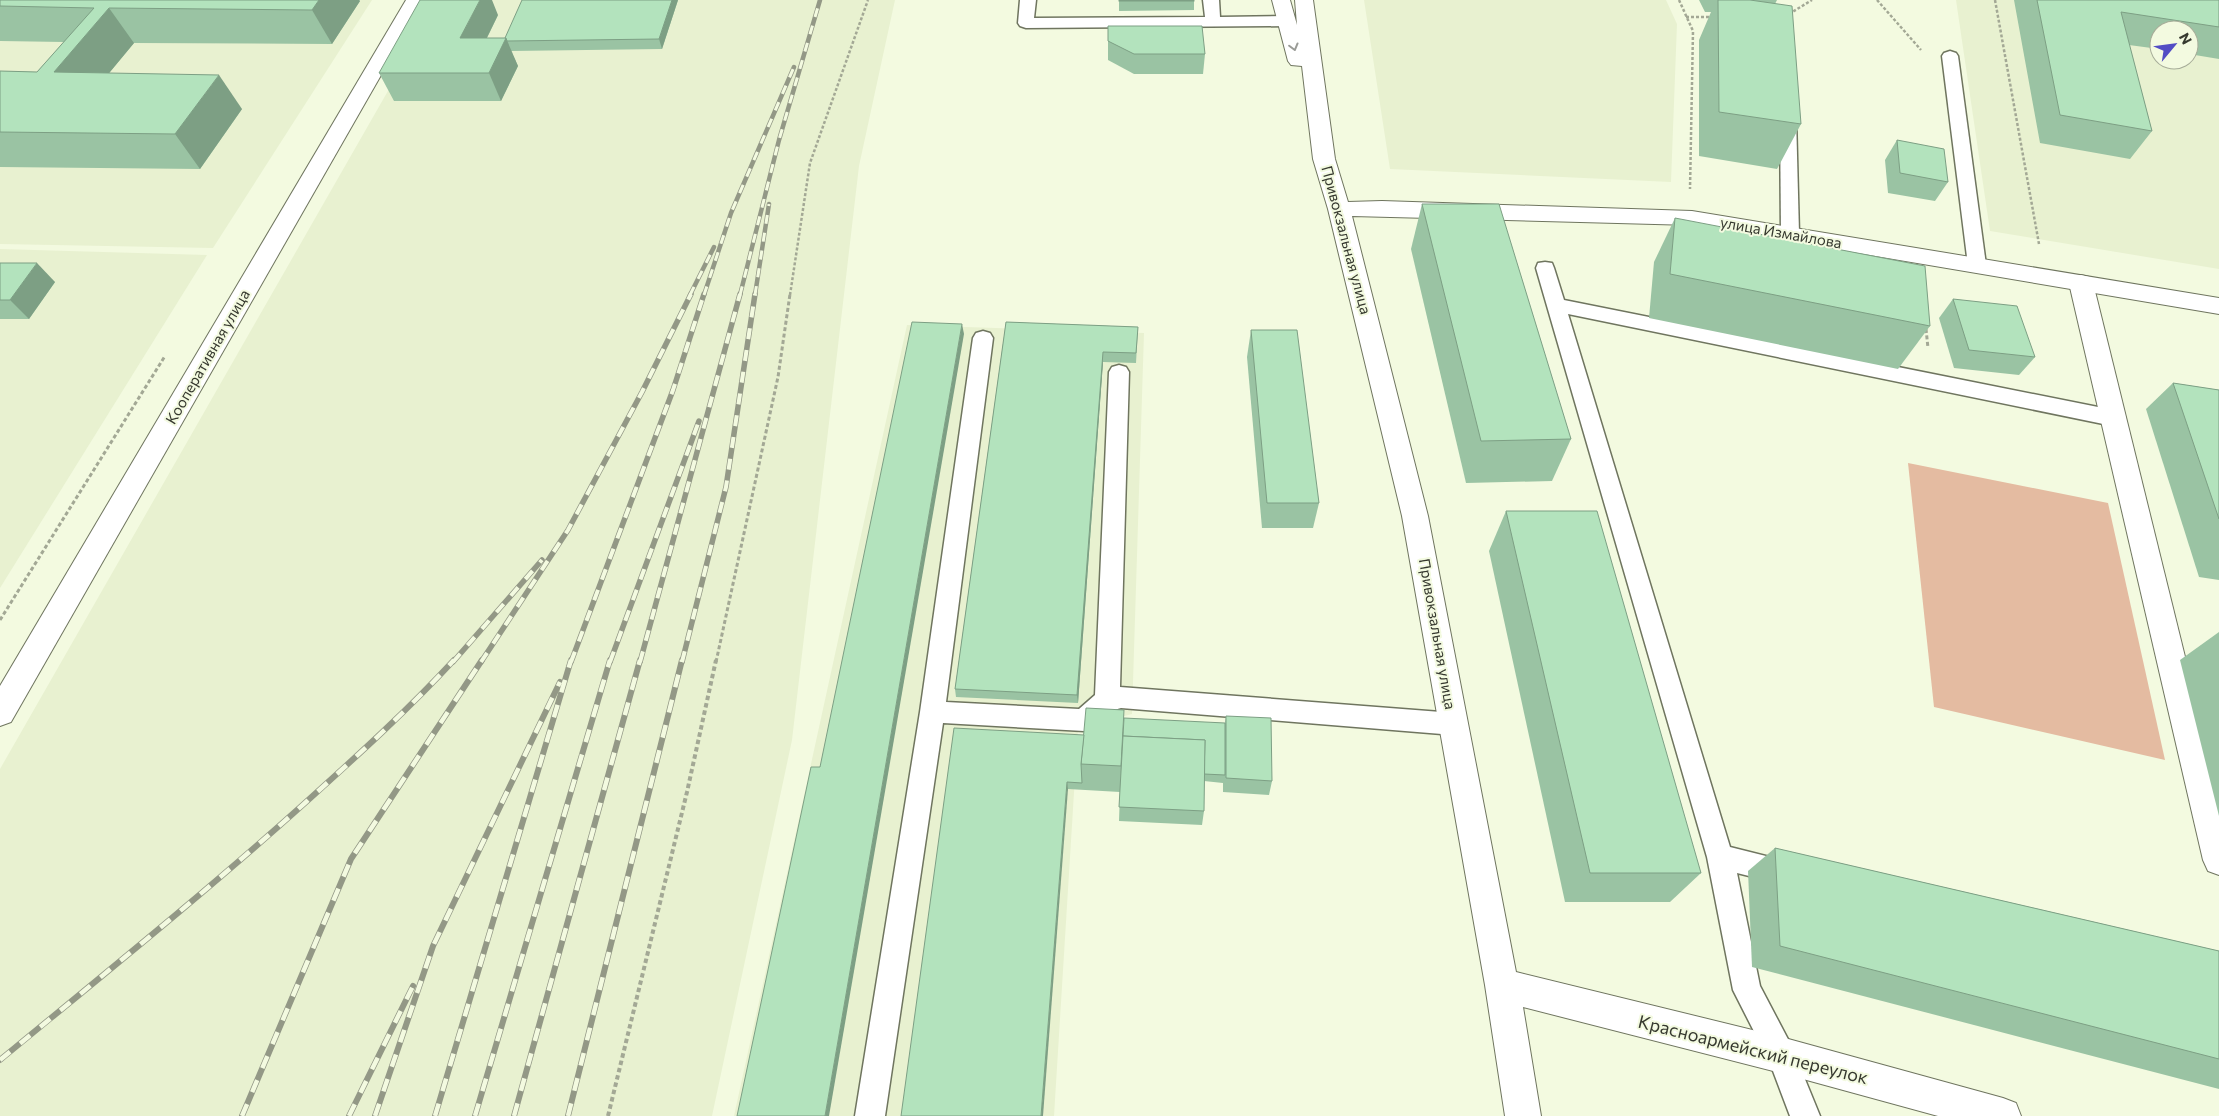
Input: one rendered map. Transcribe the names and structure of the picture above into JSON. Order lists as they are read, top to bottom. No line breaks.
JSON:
{"streets":{"street":["улица Измайлова","Привокзальная улица","Кооперативная улица","Красноармейский переулок"]},"crossings":[["улица Измайлова","Привокзальная улица"],["Привокзальная улица","Красноармейский переулок"]],"north":"top right"}
